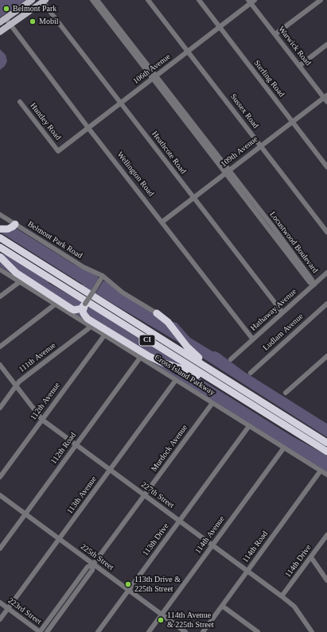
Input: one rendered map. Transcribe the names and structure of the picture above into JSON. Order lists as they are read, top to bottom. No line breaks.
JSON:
{"streets":{"highway":["CI","Cross Island Parkway"],"street":["Warwick Road","106th Avenue","Sterling Road","Sussex Road","Huntley Road","109th Avenue","Heathcote Road","Wellington Road","Belmont Park Road","Locustwood Boulevard","Hathaway Avenue","Ludlam Avenue","111th Avenue","112th Avenue","112th Road","Murdock Avenue","113th Avenue","227th Street","114th Avenue","113th Drive","114th Road","225th Street","114th Drive","223rd Street"]},"crossings":[["Warwick Road","106th Avenue"],["Warwick Road","109th Avenue"],["106th Avenue","Sterling Road"],["106th Avenue","Sussex Road"],["106th Avenue","Huntley Road"],["106th Avenue","Heathcote Road"],["106th Avenue","Wellington Road"],["106th Avenue","Locustwood Boulevard"],["Sterling Road","109th Avenue"],["Sussex Road","109th Avenue"],["109th Avenue","Heathcote Road"],["109th Avenue","Wellington Road"],["109th Avenue","Locustwood Boulevard"],["Heathcote Road","Hathaway Avenue"],["Wellington Road","Hathaway Avenue"],["Locustwood Boulevard","Hathaway Avenue"],["111th Avenue","Cross Island Parkway"],["111th Avenue","227th Street"],["Cross Island Parkway","112th Avenue"],["Cross Island Parkway","112th Road"],["Cross Island Parkway","Murdock Avenue"],["Cross Island Parkway","113th Avenue"],["Cross Island Parkway","114th Avenue"],["Cross Island Parkway","113th Drive"],["Cross Island Parkway","114th Road"],["112th Avenue","227th Street"],["112th Road","227th Street"],["112th Road","225th Street"],["Murdock Avenue","227th Street"],["Murdock Avenue","225th Street"],["Murdock Avenue","223rd Street"],["113th Avenue","227th Street"],["113th Avenue","225th Street"],["113th Avenue","223rd Street"],["227th Street","114th Avenue"],["227th Street","113th Drive"],["227th Street","114th Road"],["227th Street","114th Drive"],["114th Avenue","225th Street"],["113th Drive","225th Street"]],"places":["Belmont Park","Mobil","113th Drive & 225th Street","114th Avenue & 225th Street"]}
